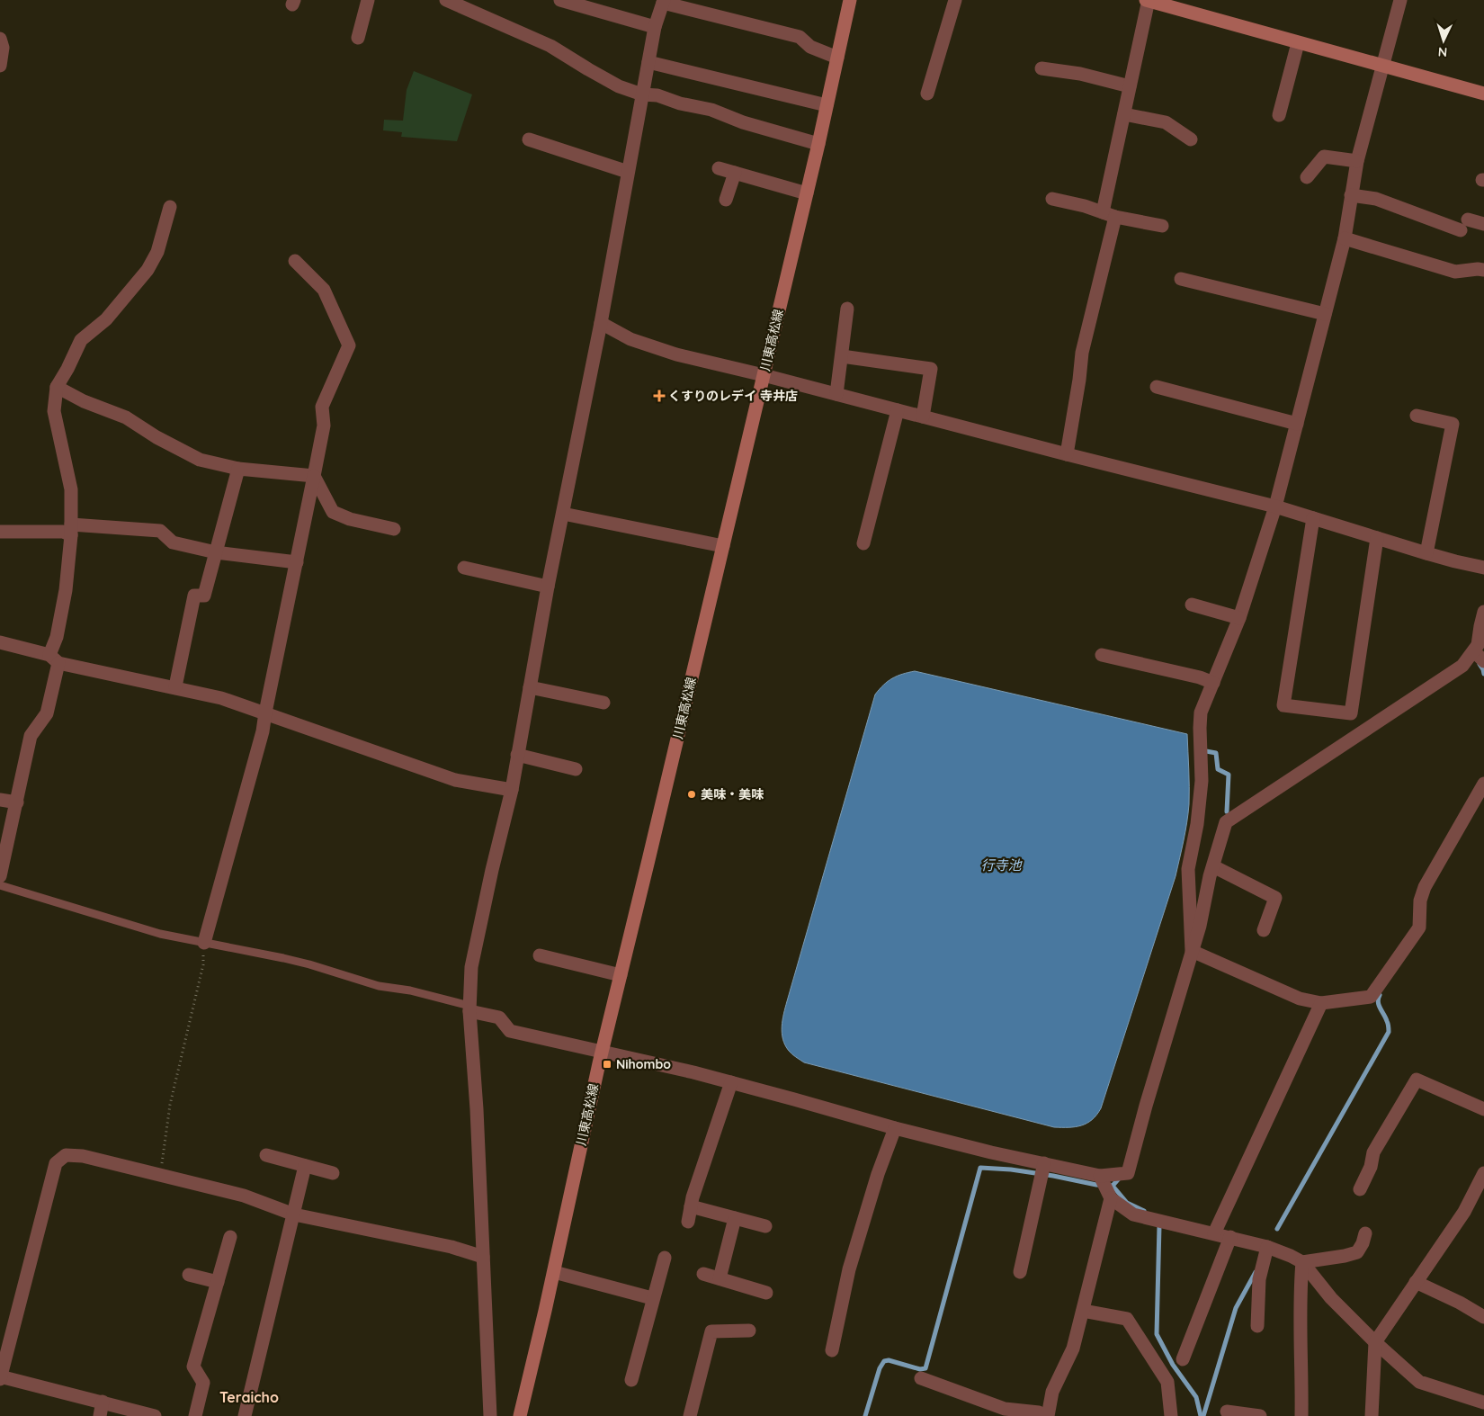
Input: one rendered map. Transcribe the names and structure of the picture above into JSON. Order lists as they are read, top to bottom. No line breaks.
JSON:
{"streets":{"main road":["川東高松線"]},"districts":["Teraicho"],"water":["行寺池"],"places":{"health":["くすりのレデイ 寺井店"],"other":["美味・美味"],"transit":["Nihombo"]},"north":"bottom"}
